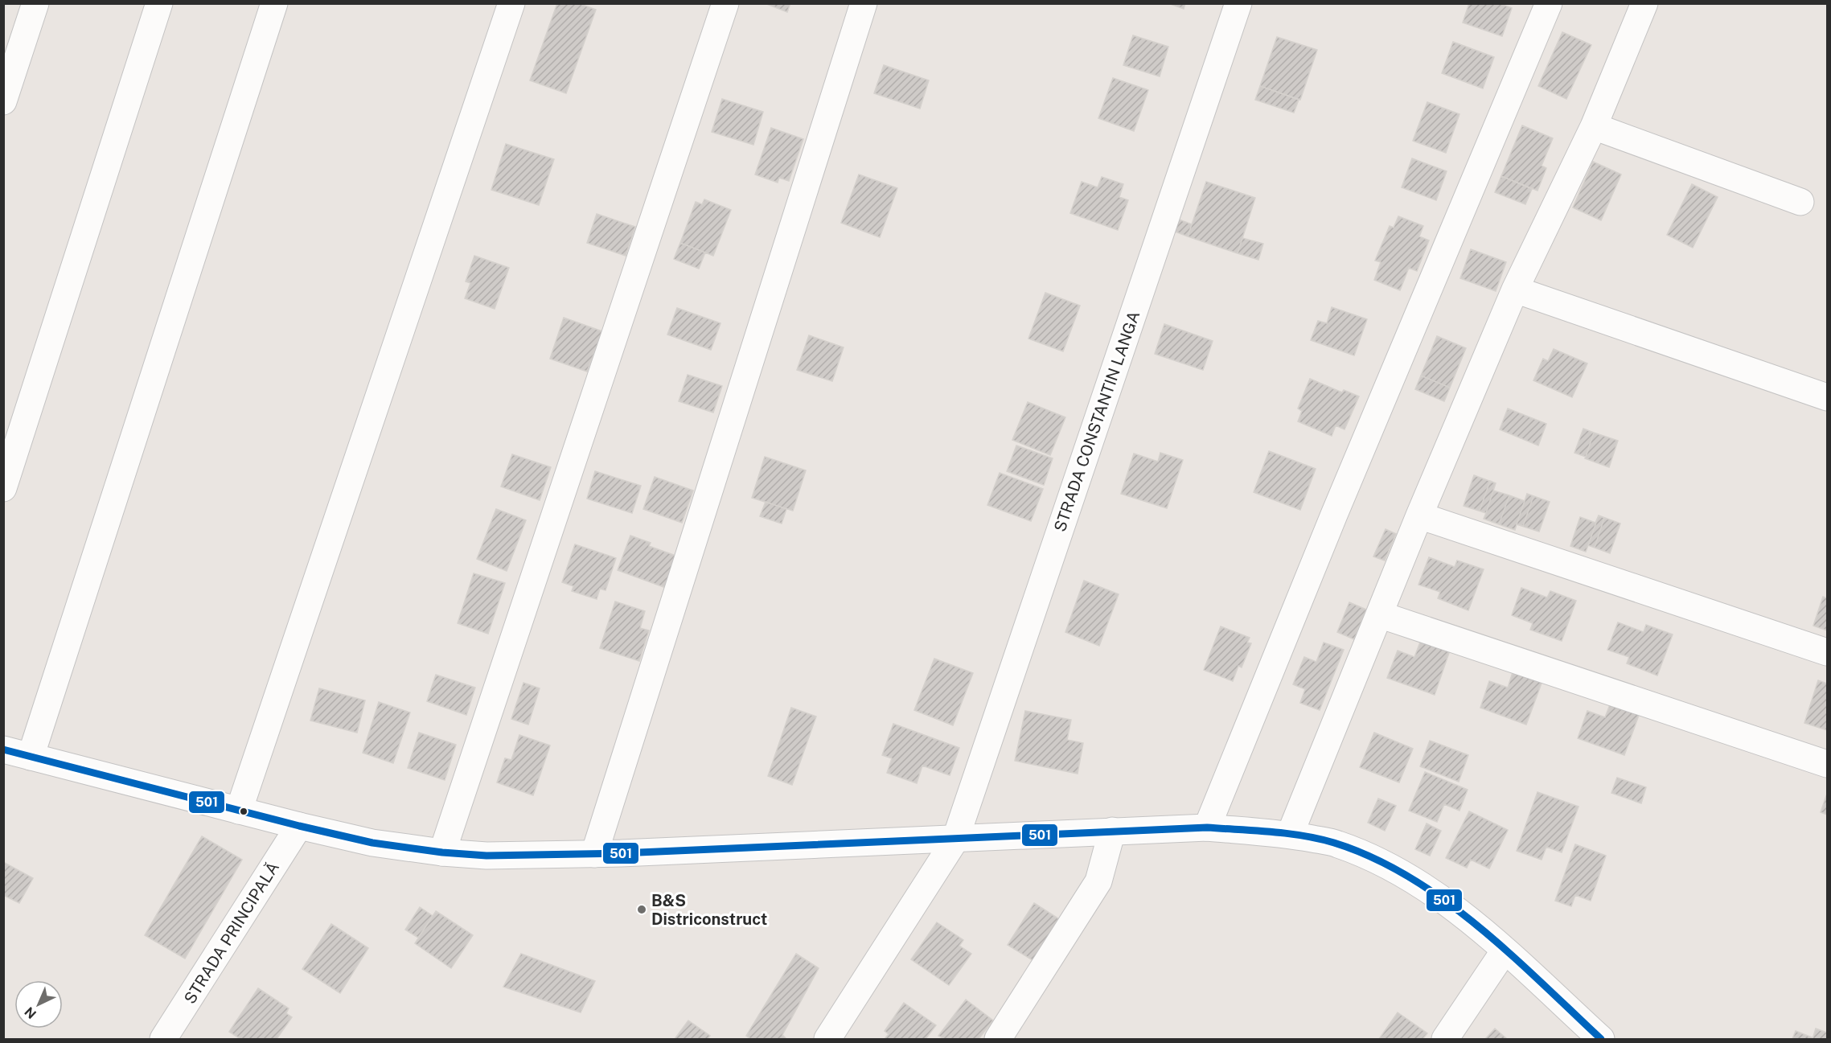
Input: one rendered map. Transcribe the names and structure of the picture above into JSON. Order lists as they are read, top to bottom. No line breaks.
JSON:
{"streets":{"street":["STRADA CONSTANTIN LANGA","STRADA PRINCIPALĂ"]},"places":["B&S Districonstruct"],"lines":["transit line 501"],"north":"bottom left"}
